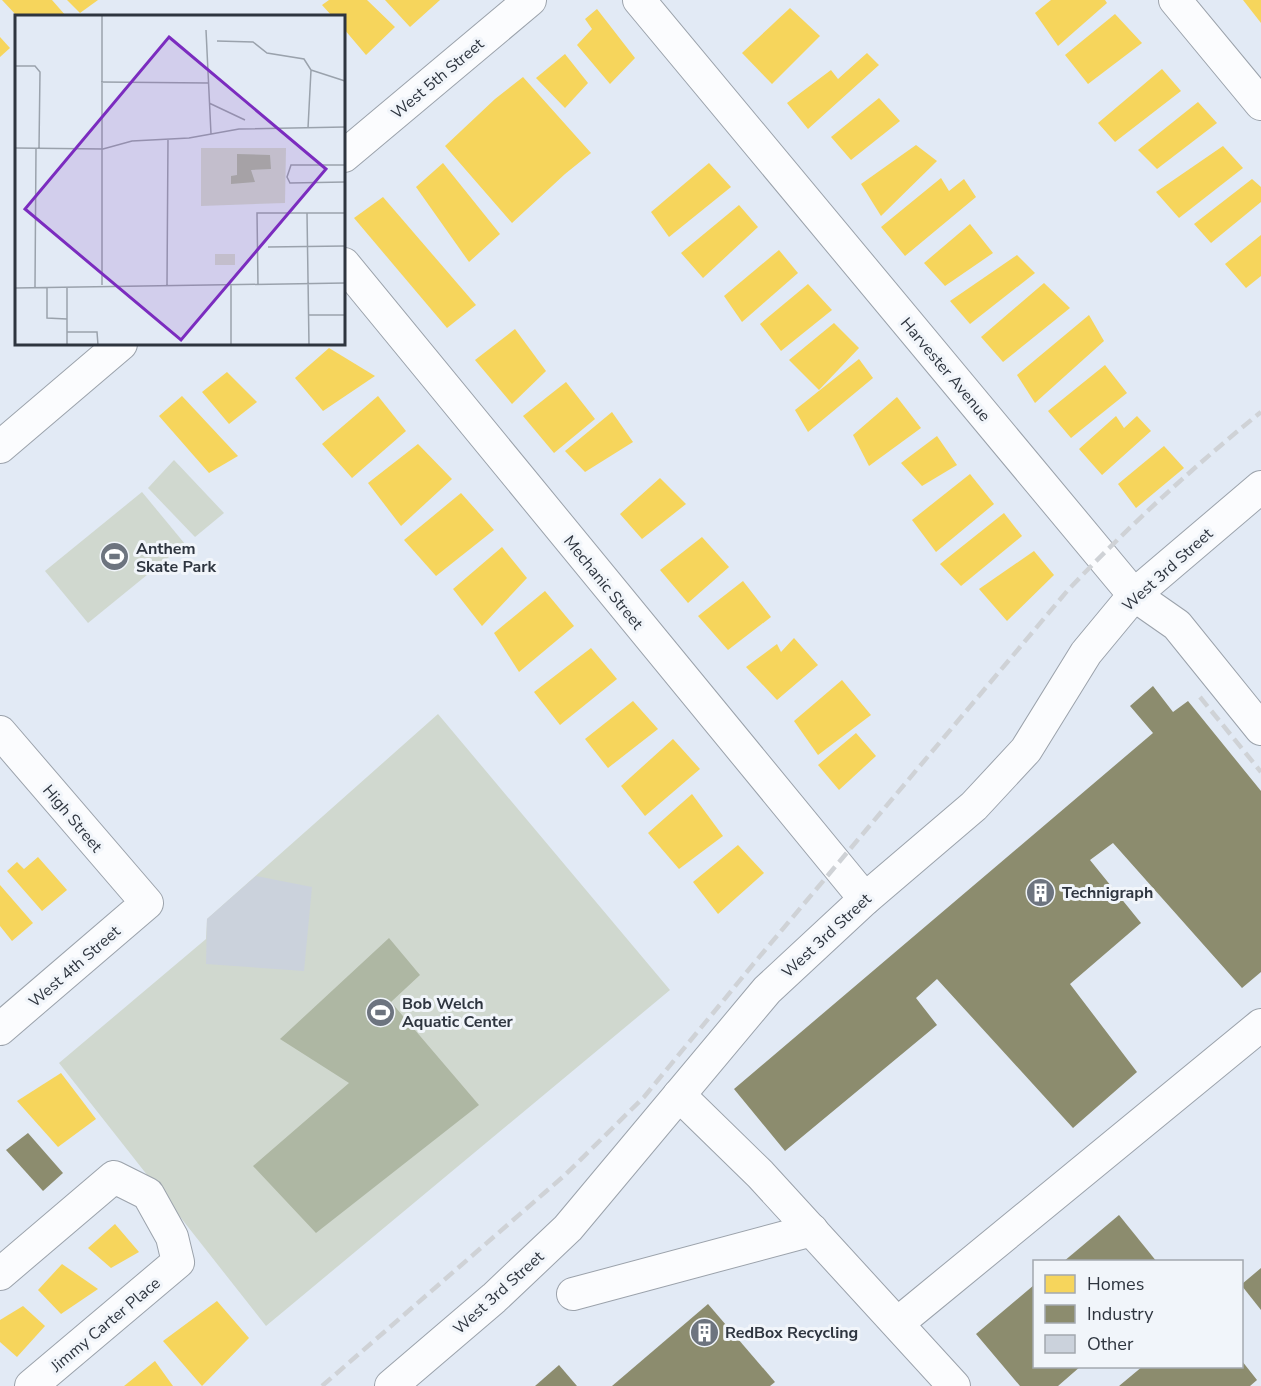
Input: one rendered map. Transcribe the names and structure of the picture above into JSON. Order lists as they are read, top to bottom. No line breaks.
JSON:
{"streets":{"street":["West 5th Street","Harvester Avenue","West 3rd Street","Mechanic Street","High Street","West 4th Street","Jimmy Carter Place"]},"crossings":[["Harvester Avenue","West 3rd Street"],["West 3rd Street","Mechanic Street"],["High Street","West 4th Street"]],"places":{"sports":["Anthem Skate Park","Bob Welch Aquatic Center"],"building":["Technigraph","RedBox Recycling"]},"legend":["Homes","Industry","Other"]}
